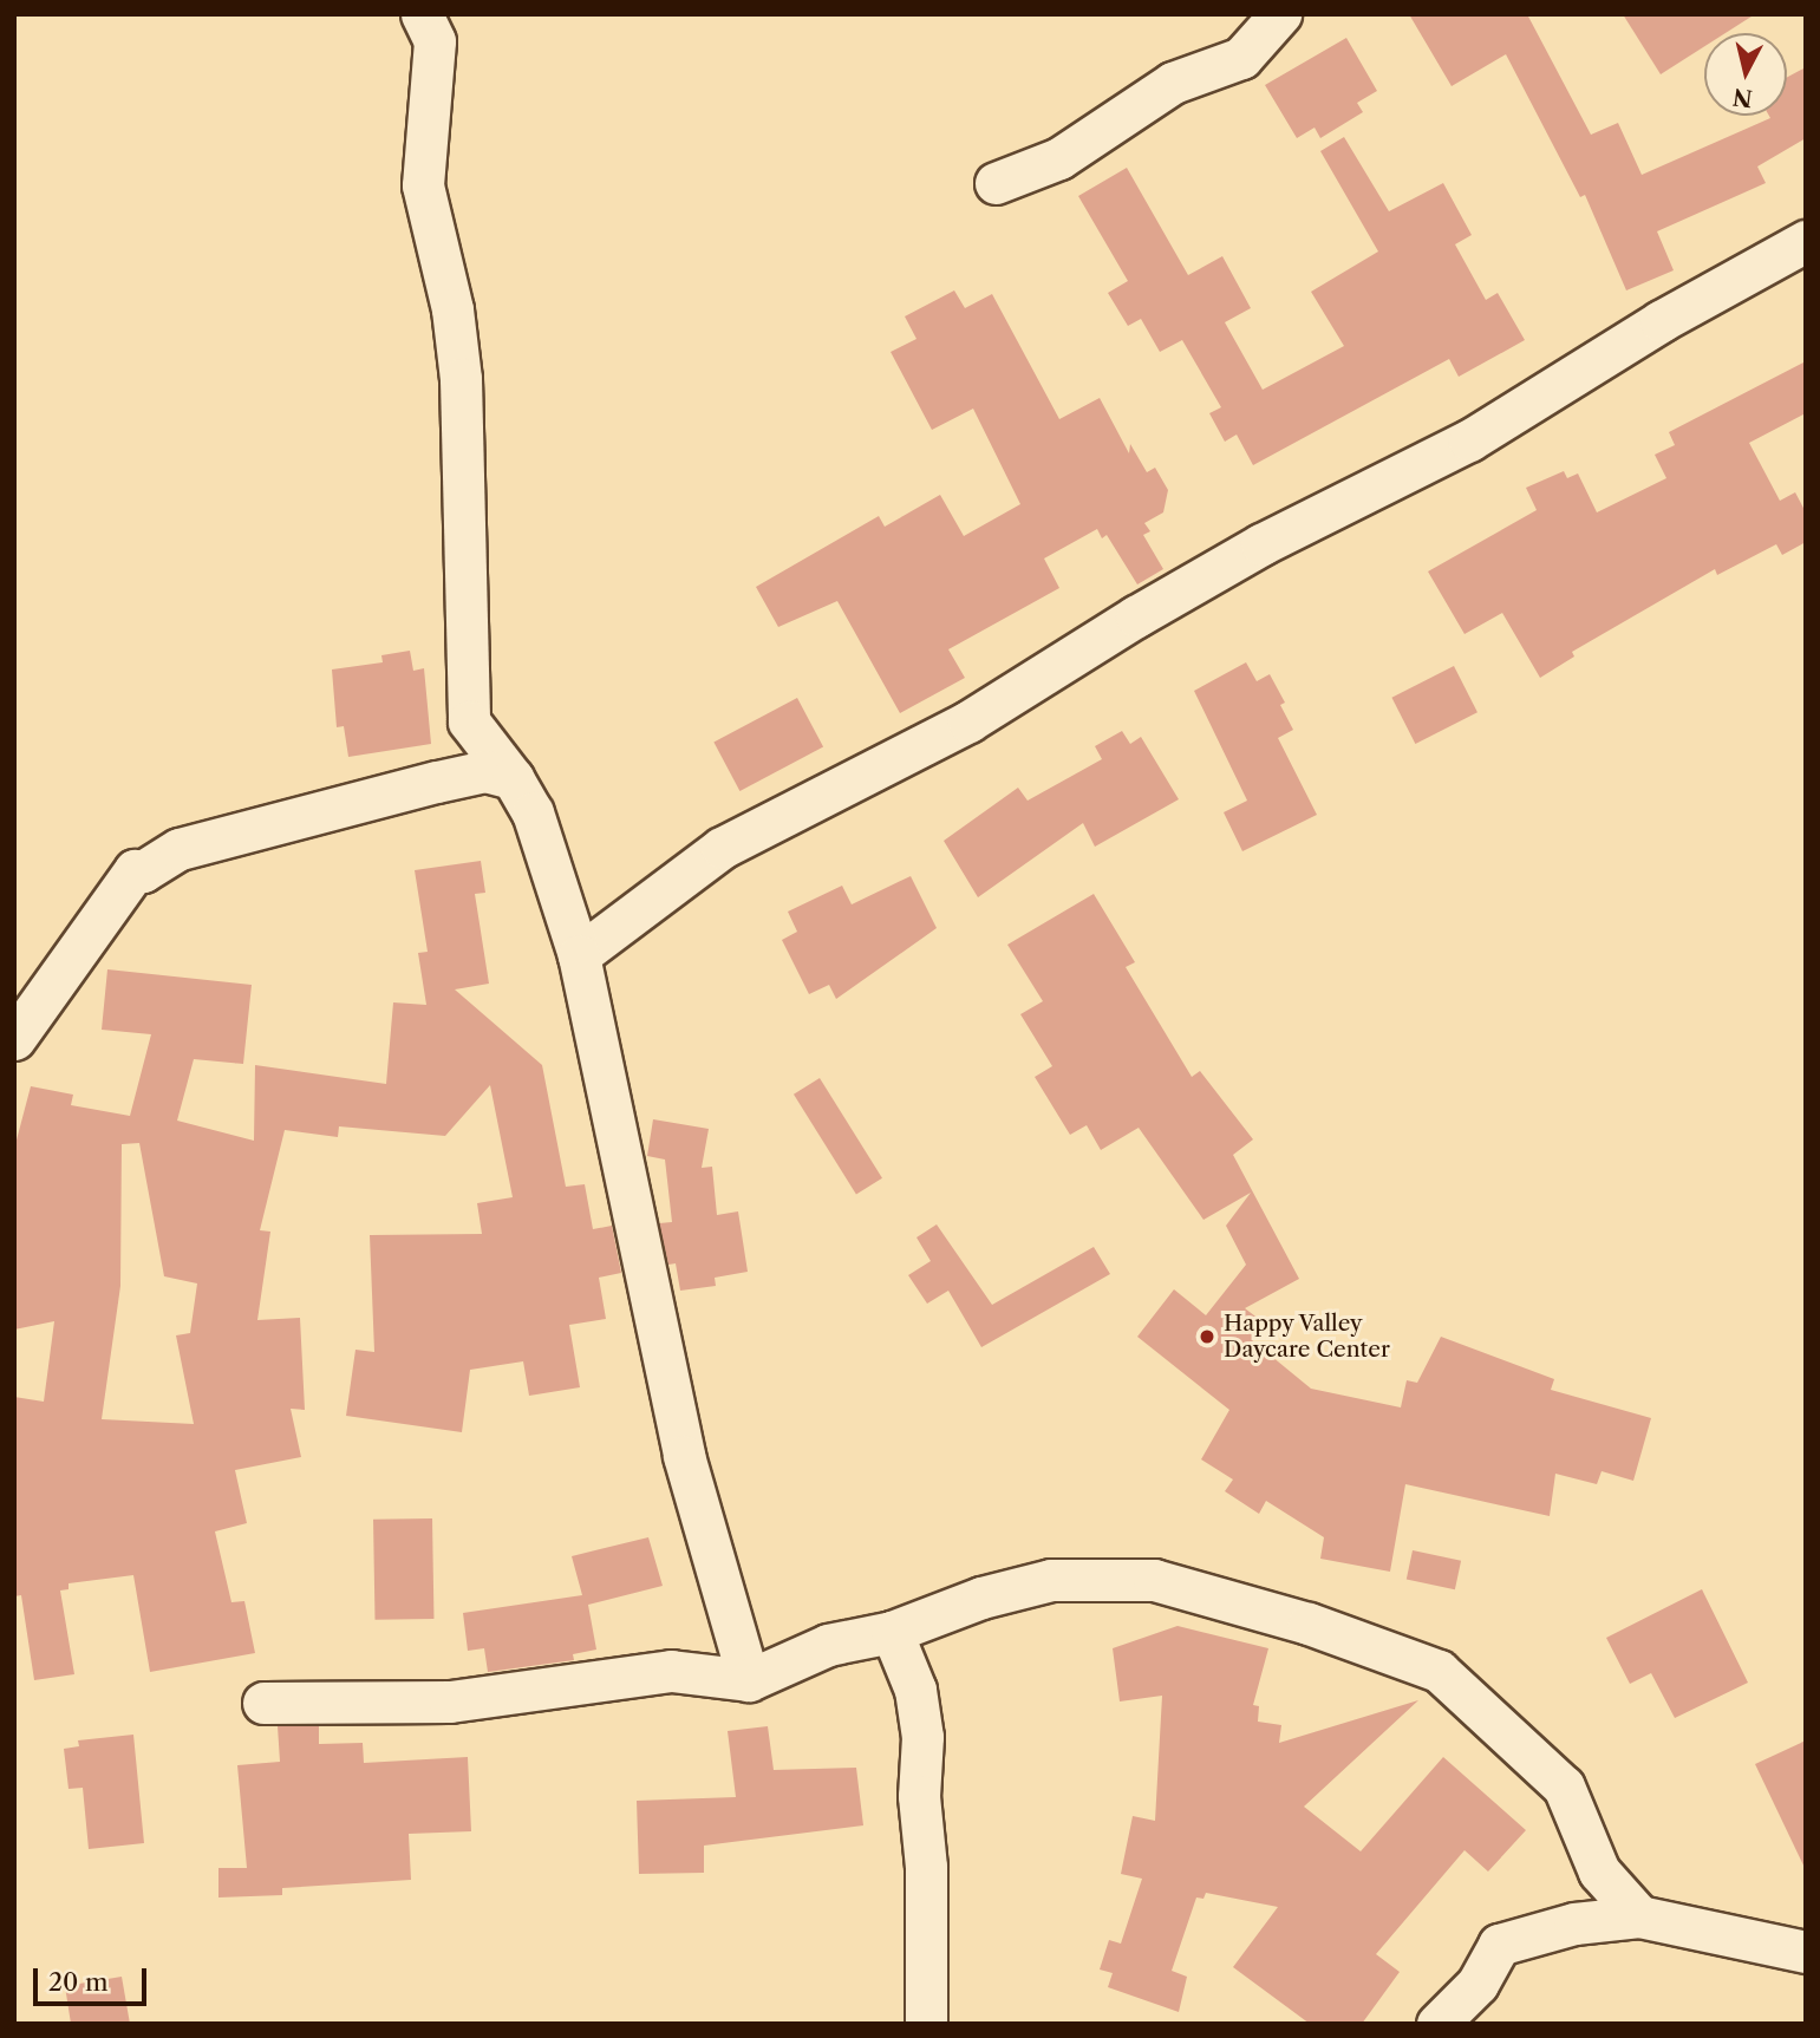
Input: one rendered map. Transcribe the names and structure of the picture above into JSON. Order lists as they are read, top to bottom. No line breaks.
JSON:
{"places":["Happy Valley Daycare Center"],"scale_bar":"20 m","north":"bottom"}
